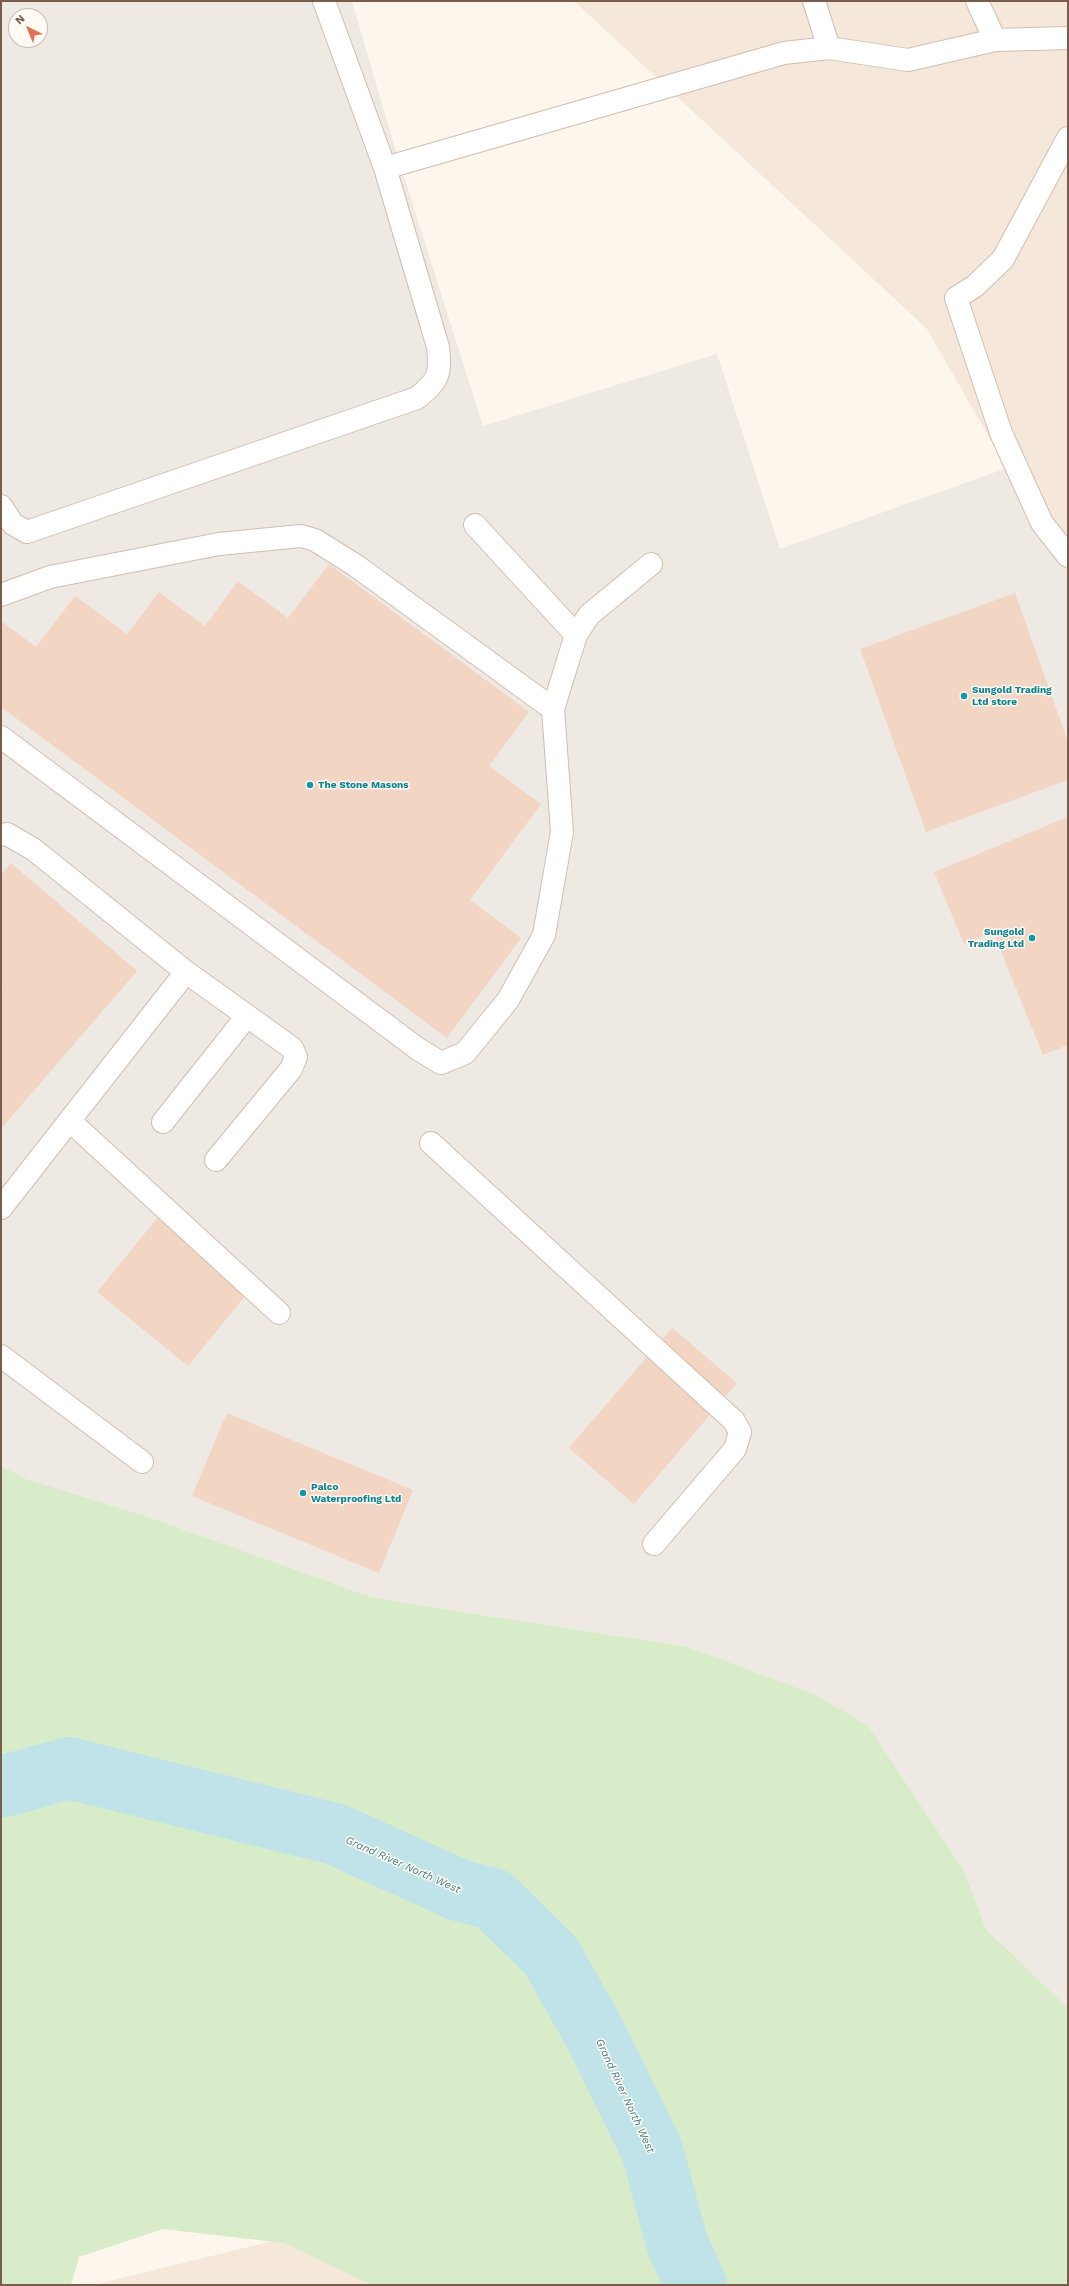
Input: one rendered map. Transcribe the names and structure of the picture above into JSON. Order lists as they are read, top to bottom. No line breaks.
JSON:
{"water":["Grand River North West"],"places":["Sungold Trading Ltd store","The Stone Masons","Sungold Trading Ltd","Palco Waterproofing Ltd"],"north":"top left"}
